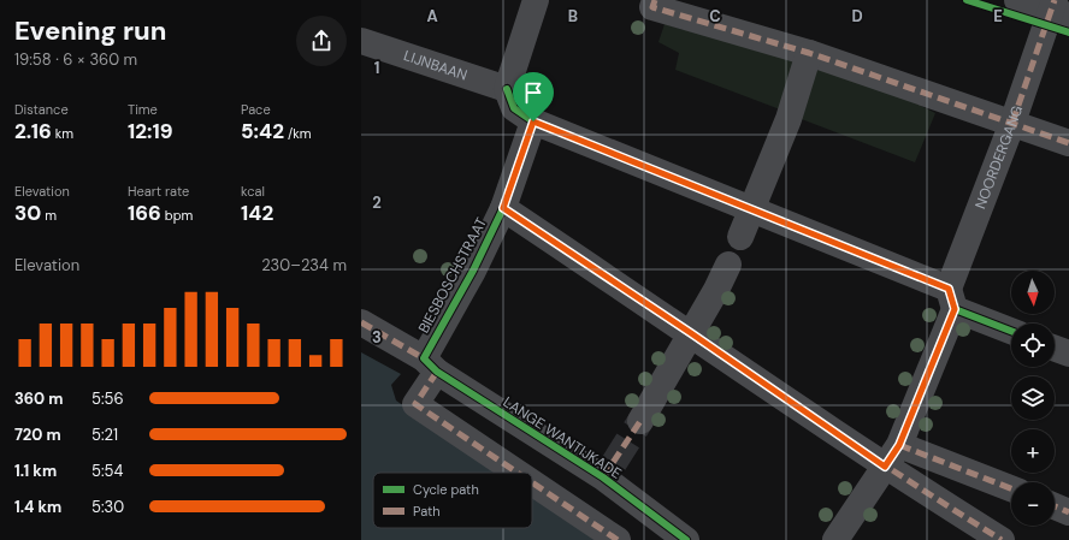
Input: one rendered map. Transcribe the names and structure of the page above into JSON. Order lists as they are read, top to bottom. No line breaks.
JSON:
{"streets":{"street":["LIJNBAAN","NOORDERGANG","BIESBOSCHSTRAAT","LANGE WANTIJKADE"]},"crossings":[["BIESBOSCHSTRAAT","LANGE WANTIJKADE"]],"legend":["Cycle path","Path"],"north":"bottom","page":{"heading":["Evening run","19:58 · 6 × 360 m"],"stats":[["Distance","2.16 km"],["Time","12:19"],["Pace","5:42 /km"],["Elevation","30 m"],["Heart rate","166 bpm"],["kcal","142"]],"chart":["Elevation","230–234 m"],"map_buttons":["+","−"],"list":[{"name":"360 m","note":"5:56"},{"name":"720 m","note":"5:21"},{"name":"1.1 km","note":"5:54"},{"name":"1.4 km","note":"5:30"}]},"grid":{"columns":["A","B","C","D","E"],"rows":["1","2","3"]}}
